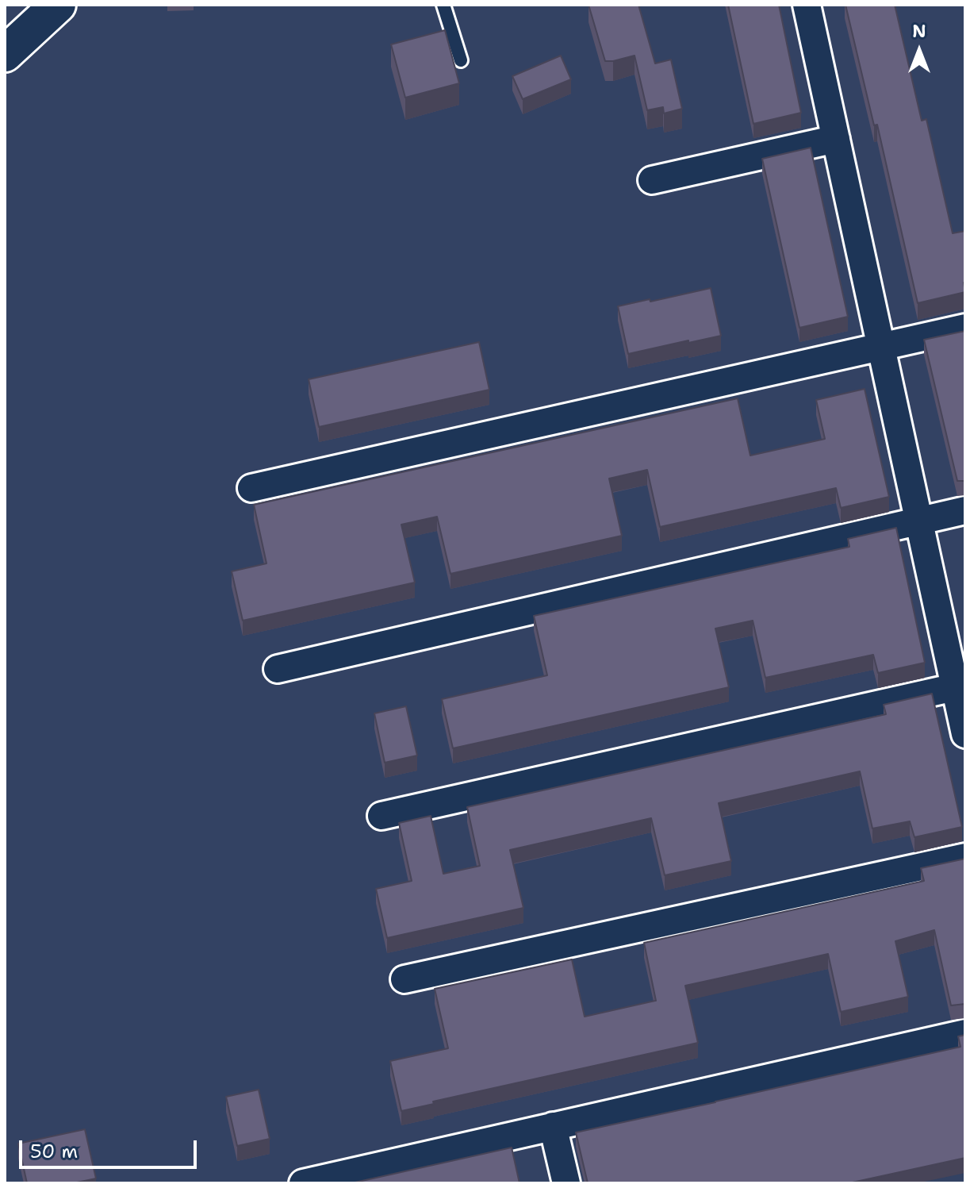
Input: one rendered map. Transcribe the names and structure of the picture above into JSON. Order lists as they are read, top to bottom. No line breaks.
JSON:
{"scale_bar":"50 m","north":"top"}
